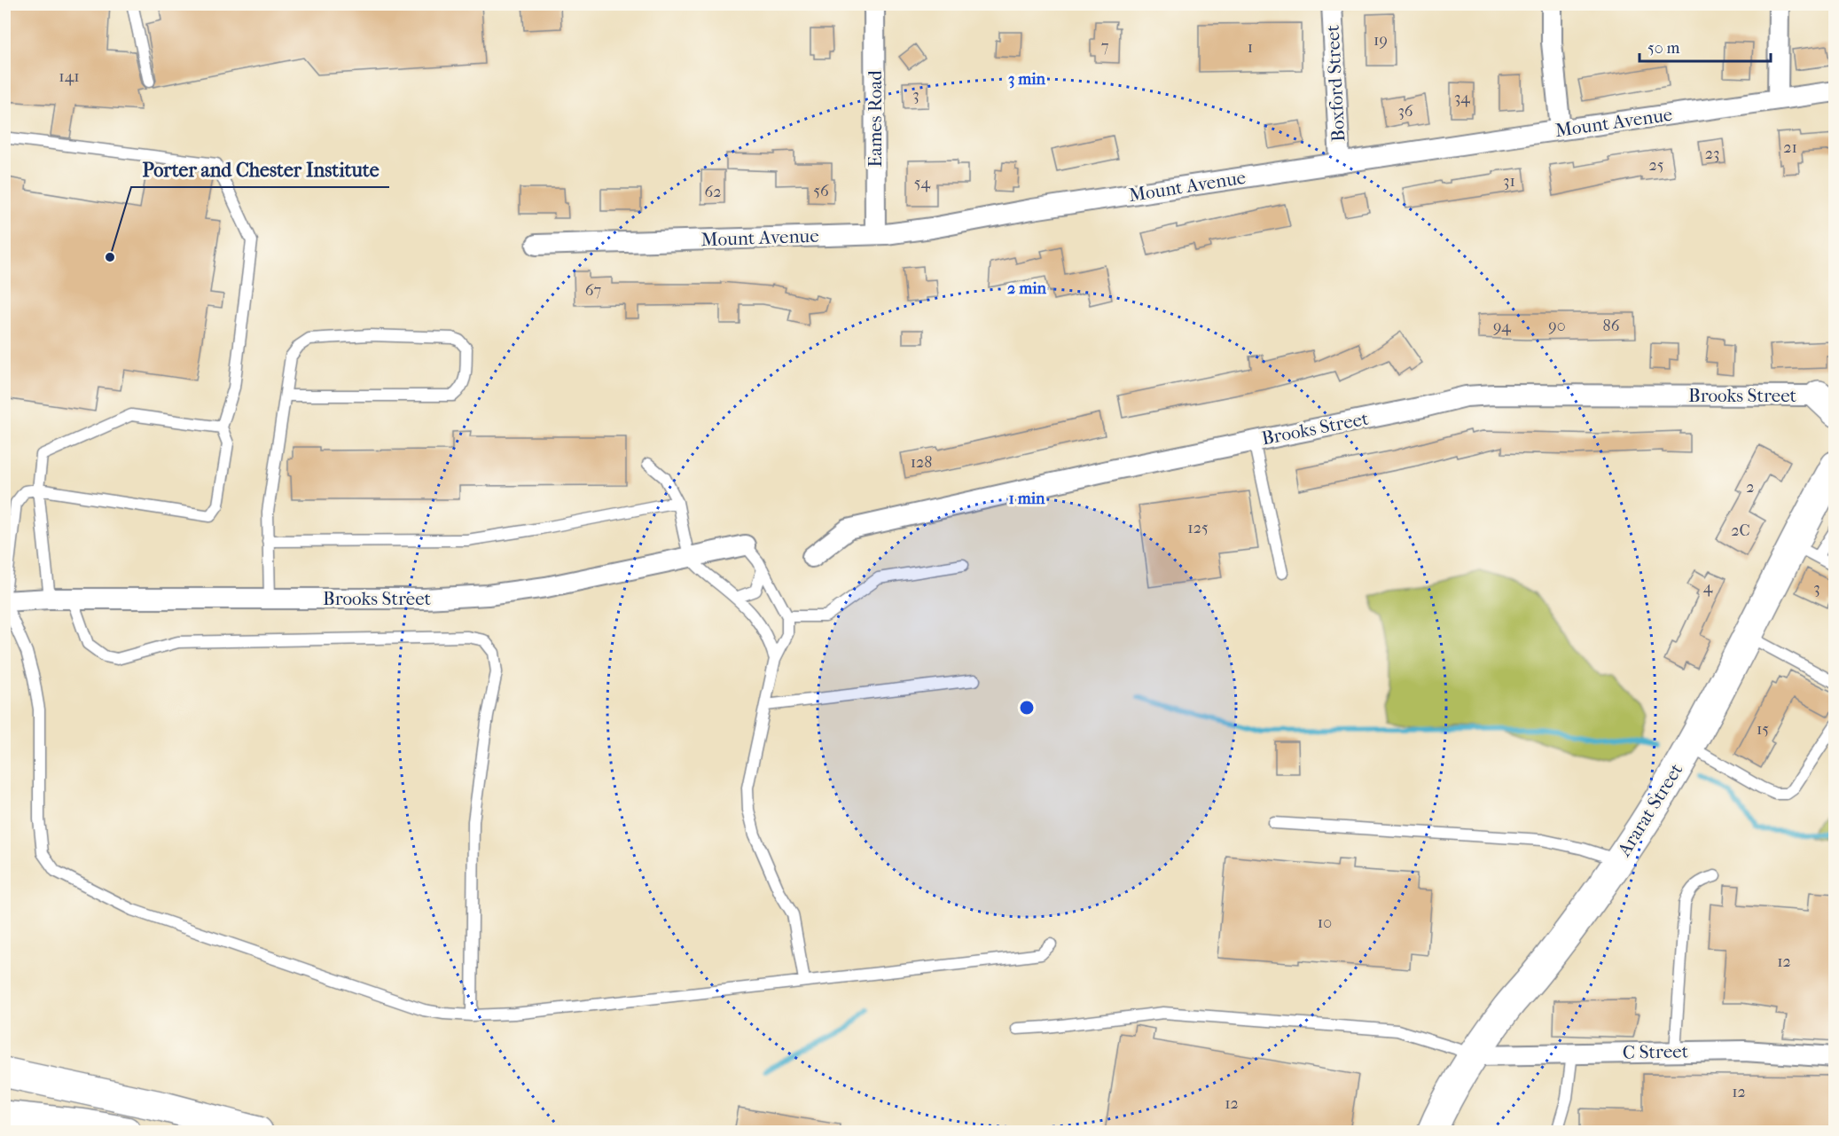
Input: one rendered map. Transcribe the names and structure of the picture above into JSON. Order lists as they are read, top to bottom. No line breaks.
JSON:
{"streets":{"main road":["Ararat Street"],"street":["Boxford Street","Eames Road","Mount Avenue","Brooks Street","C Street"]},"crossings":[["Boxford Street","Mount Avenue"],["Eames Road","Mount Avenue"],["Ararat Street","C Street"]],"places":["Porter and Chester Institute"],"house_numbers":["19","7","1","141","3","34","36","21","23","25","31","54","56","62","67","90","86","94","128","2","125","2C","4","3","15","10","12","12","12"],"scale_bar":"50 m","rings":["3 min","2 min","1 min"]}
